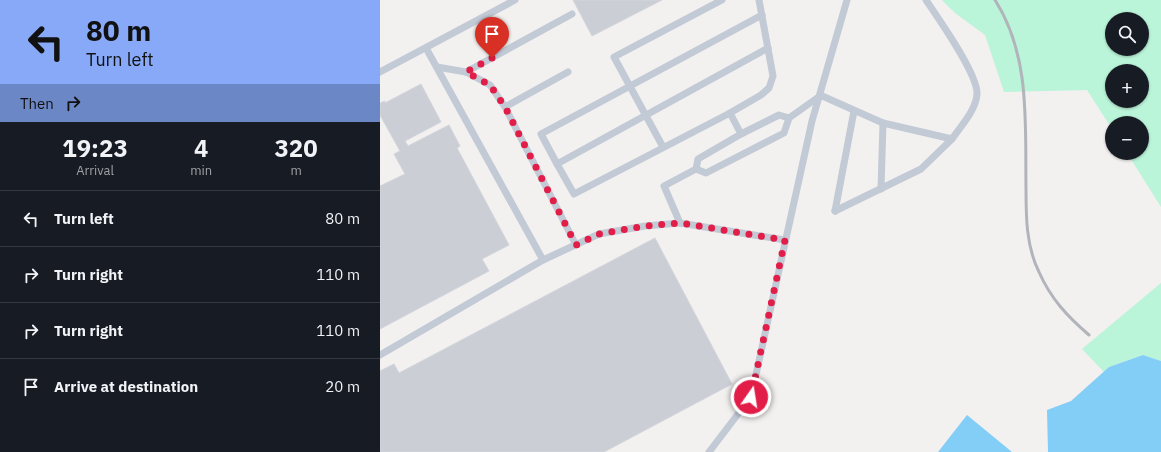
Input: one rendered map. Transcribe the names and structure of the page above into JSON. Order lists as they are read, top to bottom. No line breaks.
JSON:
{"page":{"turn":["80 m","Turn left"],"map_buttons":["+","−"],"then":"Then","eta":["19:23","Arrival","4","min","320","m"],"list":[{"name":"Turn left","value":"80 m"},{"name":"Turn right","value":"110 m"},{"name":"Turn right","value":"110 m"},{"name":"Arrive at destination","value":"20 m"}]}}
